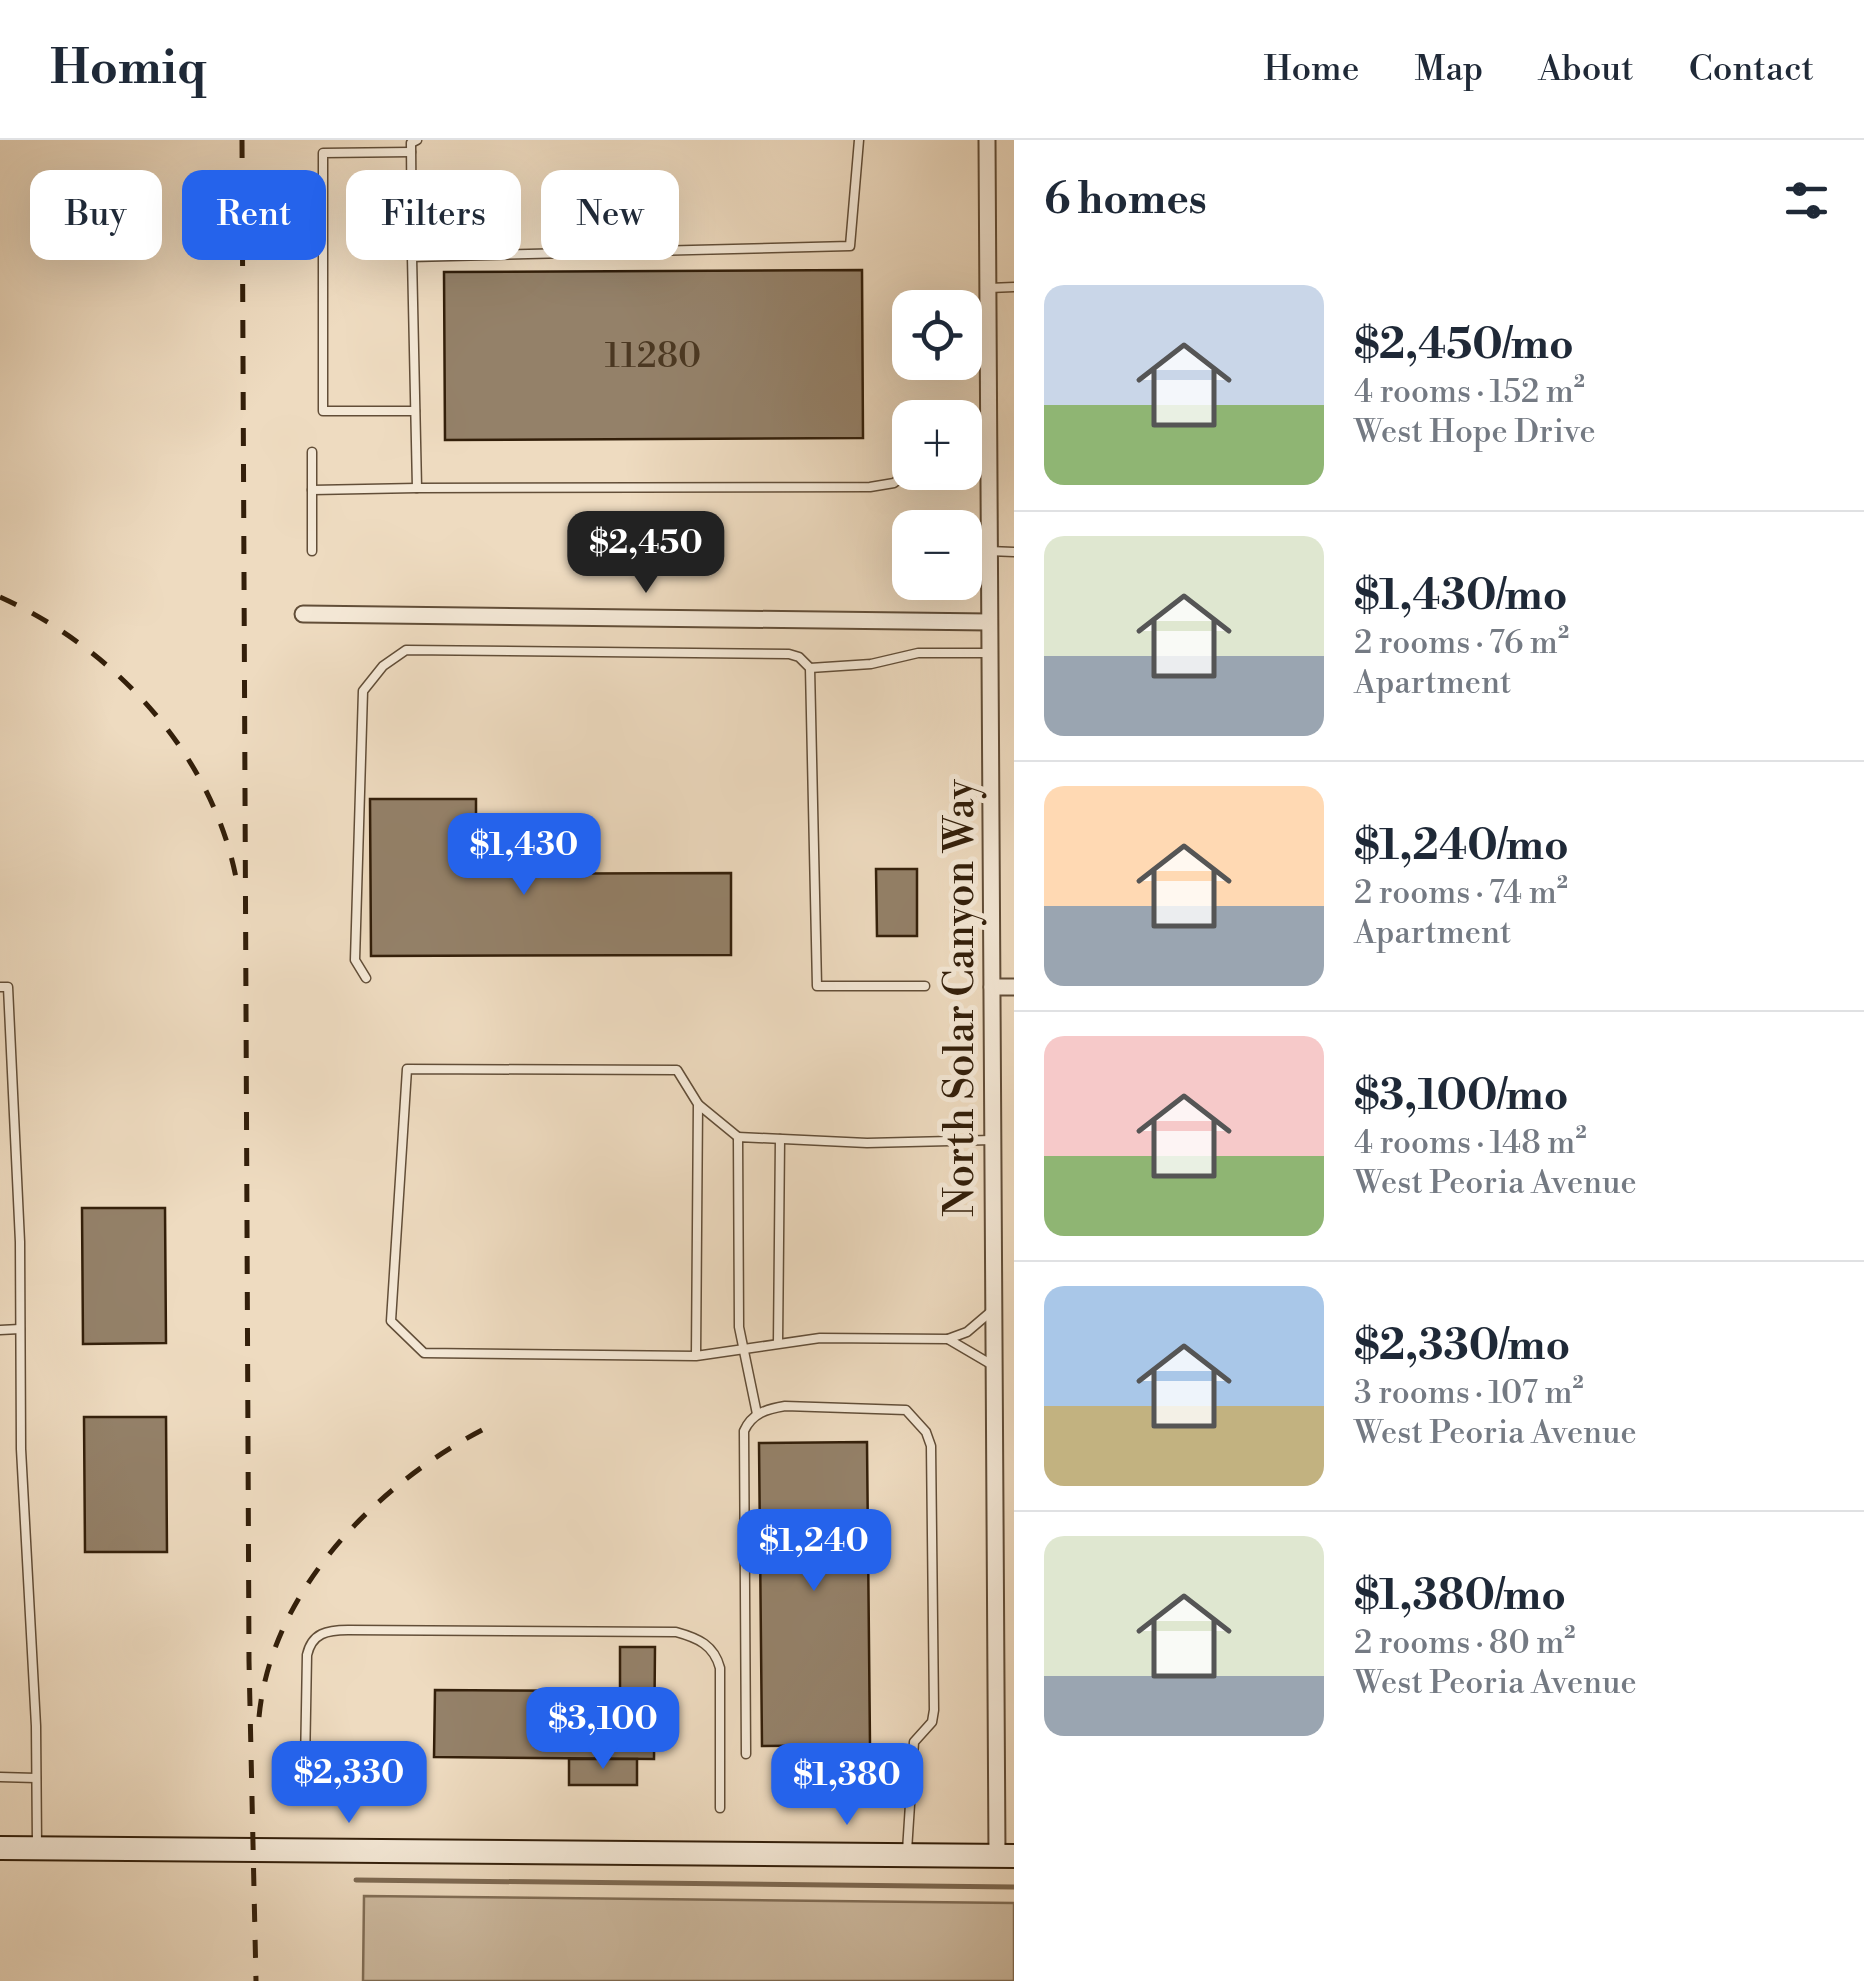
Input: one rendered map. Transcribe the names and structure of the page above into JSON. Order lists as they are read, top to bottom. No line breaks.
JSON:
{"streets":{"street":["North Solar Canyon Way"]},"house_numbers":["11280"],"page":{"header":"Homiq","nav":["Home","Map","About","Contact"],"heading":"6 homes","chip":["Buy","Rent","Filters","New"],"list":[{"name":"$2,450/mo","note":"4 rooms · 152 m² · West Hope Drive"},{"name":"$1,430/mo","note":"2 rooms · 76 m² · Apartment"},{"name":"$1,240/mo","note":"2 rooms · 74 m² · Apartment"},{"name":"$3,100/mo","note":"4 rooms · 148 m² · West Peoria Avenue"},{"name":"$2,330/mo","note":"3 rooms · 107 m² · West Peoria Avenue"},{"name":"$1,380/mo","note":"2 rooms · 80 m² · West Peoria Avenue"}],"map_buttons":["+","−"],"price":["$2,450","$1,430","$1,240","$3,100","$2,330","$1,380"]}}
